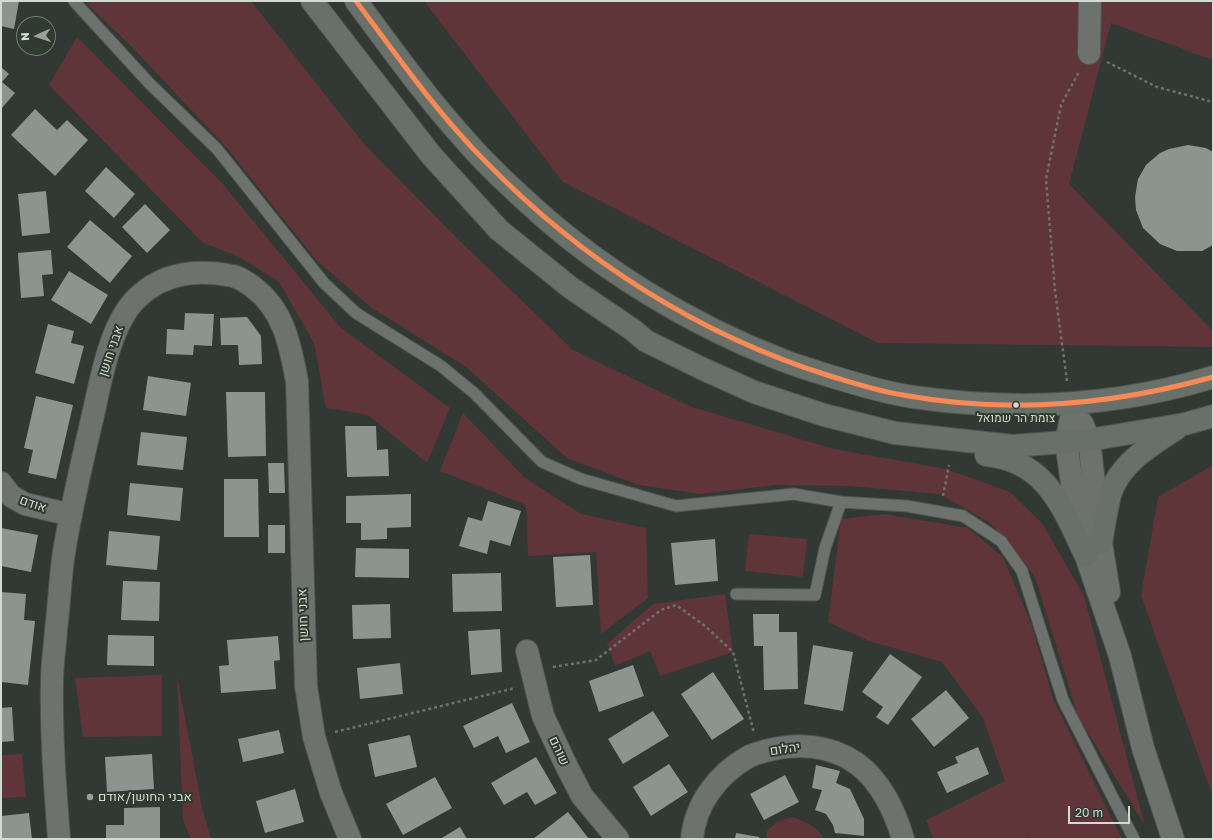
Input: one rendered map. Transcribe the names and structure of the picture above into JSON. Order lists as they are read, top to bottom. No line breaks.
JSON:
{"streets":{"street":["אבני חושן","אודם","יהלום","שוהם"]},"crossings":[["אבני חושן","אודם"]],"places":["צומת הר שמואל","אבני החושן/אודם"],"scale_bar":"20 m","north":"left"}
